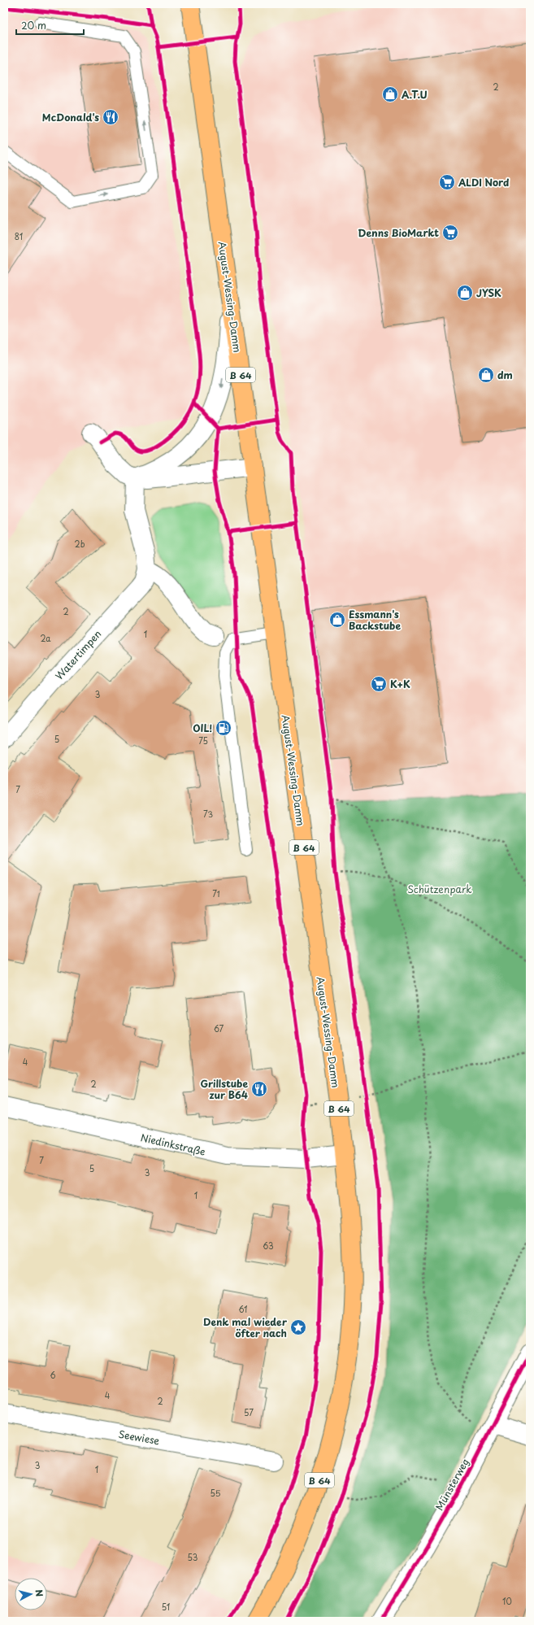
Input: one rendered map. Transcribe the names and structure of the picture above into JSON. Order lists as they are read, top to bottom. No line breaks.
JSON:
{"streets":{"main road":["August-Wessing-Damm","B 64"],"street":["Watertimpen","Niedinkstraße","Seewiese","Münsterweg"]},"crossings":[["August-Wessing-Damm","Niedinkstraße"]],"parks":["Schützenpark"],"places":{"shop":["A.T.U","JYSK","dm","Essmann's Backstube"],"restaurant":["McDonald's","Grillstube zur B64"],"supermarket":["ALDI Nord","Denns BioMarkt","K+K"],"fuel station":["OIL!"],"place":["Denk mal wieder öfter nach"]},"house_numbers":["2","81","2b","2","1","2a","3","5","75","7","73","71","67","4","2","7","5","3","1","63","61","6","4","2","57","3","1","55","53","10","51"],"scale_bar":"20 m","north":"right"}
